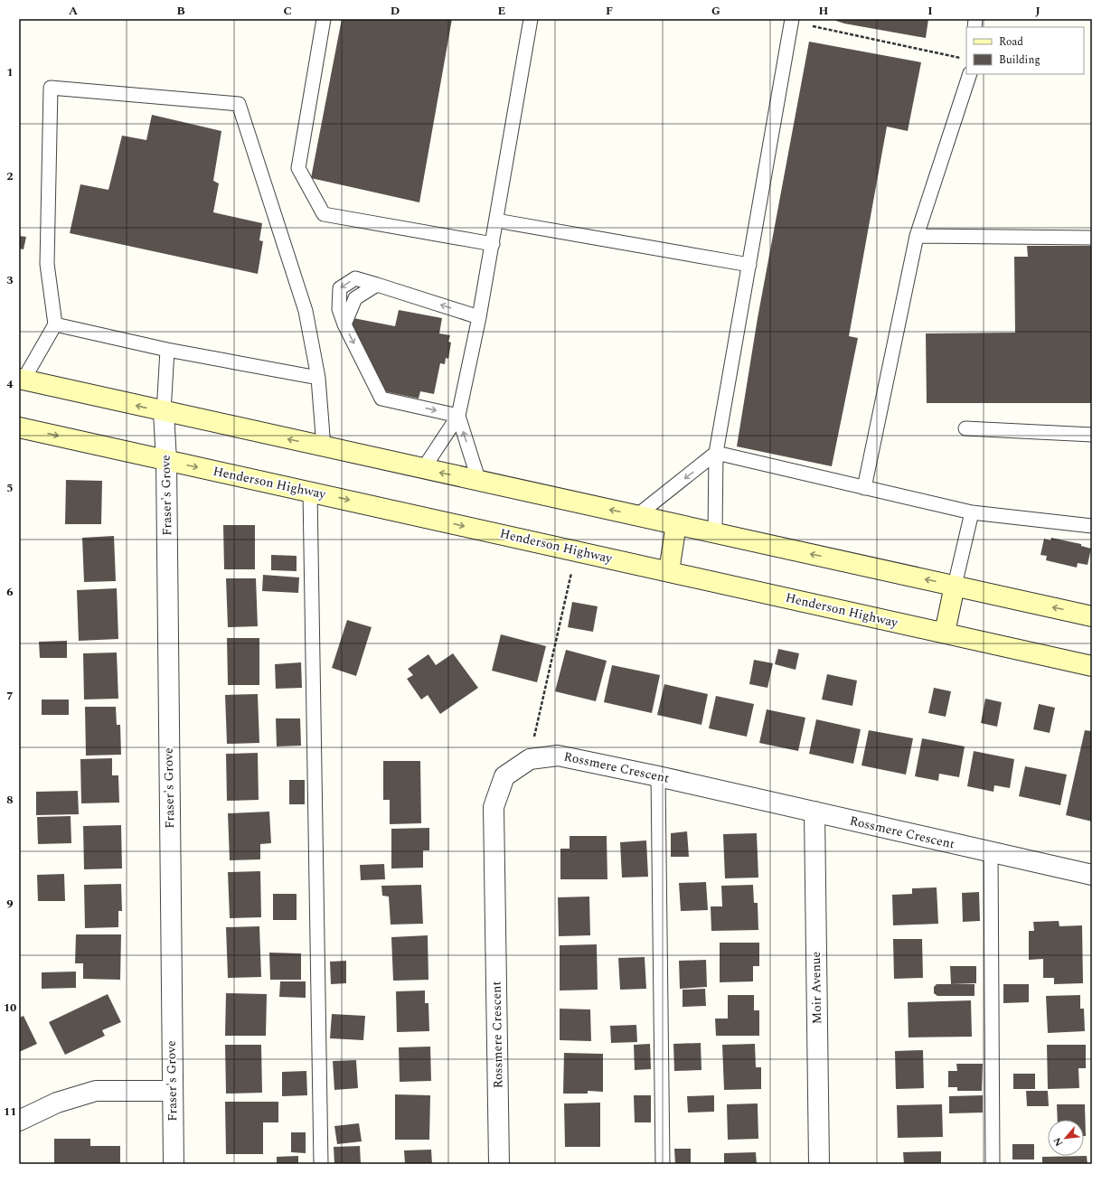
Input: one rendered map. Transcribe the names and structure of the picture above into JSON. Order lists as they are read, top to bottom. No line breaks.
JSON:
{"streets":{"main road":["Henderson Highway"],"street":["Fraser's Grove","Rossmere Crescent","Moir Avenue"]},"crossings":[["Henderson Highway","Fraser's Grove"],["Rossmere Crescent","Moir Avenue"]],"legend":["Road","Building"],"north":"bottom left","grid":{"columns":["A","B","C","D","E","F","G","H","I","J"],"rows":["1","2","3","4","5","6","7","8","9","10","11"]}}
